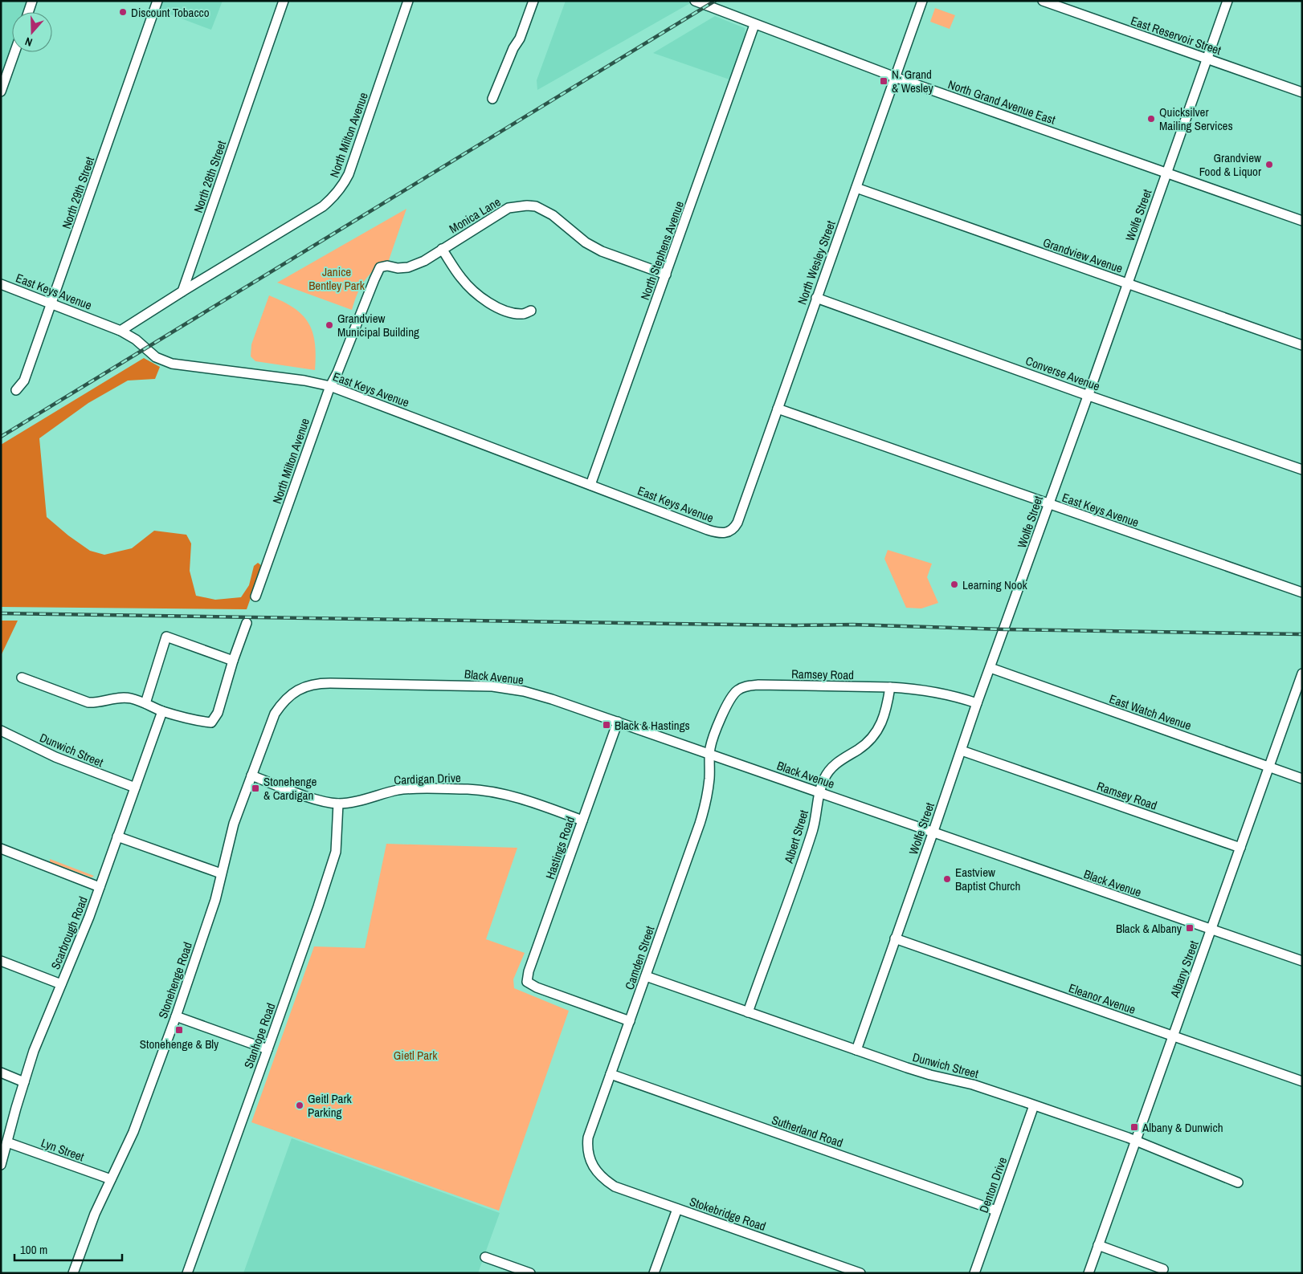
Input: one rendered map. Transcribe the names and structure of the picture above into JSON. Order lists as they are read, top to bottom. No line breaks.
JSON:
{"streets":{"street":["East Reservoir Street","North Grand Avenue East","North Milton Avenue","North 28th Street","North 29th Street","Monica Lane","Wolfe Street","North Stephens Avenue","Grandview Avenue","North Wesley Street","East Keys Avenue","Converse Avenue","Ramsey Road","Black Avenue","East Watch Avenue","Dunwich Street","Cardigan Drive","Albert Street","Hastings Road","Scarbrough Road","Camden Street","Albany Street","Stonehenge Road","Eleanor Avenue","Stanhope Road","Sutherland Road","Lyn Street","Denton Drive","Stokebridge Road"]},"crossings":[["East Reservoir Street","Wolfe Street"],["North Grand Avenue East","Wolfe Street"],["North Grand Avenue East","North Stephens Avenue"],["North Grand Avenue East","North Wesley Street"],["North Milton Avenue","North 28th Street"],["North Milton Avenue","Monica Lane"],["North Milton Avenue","East Keys Avenue"],["North 29th Street","East Keys Avenue"],["Monica Lane","North Stephens Avenue"],["Wolfe Street","Grandview Avenue"],["Wolfe Street","East Keys Avenue"],["Wolfe Street","Converse Avenue"],["Wolfe Street","Ramsey Road"],["Wolfe Street","Black Avenue"],["Wolfe Street","East Watch Avenue"],["Wolfe Street","Dunwich Street"],["Wolfe Street","Eleanor Avenue"],["North Stephens Avenue","East Keys Avenue"],["Grandview Avenue","North Wesley Street"],["North Wesley Street","East Keys Avenue"],["North Wesley Street","Converse Avenue"],["Ramsey Road","Black Avenue"],["Ramsey Road","Albert Street"],["Ramsey Road","Camden Street"],["Ramsey Road","Albany Street"],["Black Avenue","Albert Street"],["Black Avenue","Hastings Road"],["Black Avenue","Camden Street"],["Black Avenue","Albany Street"],["Black Avenue","Stonehenge Road"],["East Watch Avenue","Albany Street"],["Dunwich Street","Albert Street"],["Dunwich Street","Scarbrough Road"],["Dunwich Street","Camden Street"],["Dunwich Street","Albany Street"],["Dunwich Street","Denton Drive"],["Cardigan Drive","Hastings Road"],["Cardigan Drive","Stonehenge Road"],["Cardigan Drive","Stanhope Road"],["Hastings Road","Camden Street"],["Scarbrough Road","Lyn Street"],["Camden Street","Sutherland Road"],["Camden Street","Stokebridge Road"],["Albany Street","Eleanor Avenue"],["Stonehenge Road","Lyn Street"],["Sutherland Road","Denton Drive"]],"parks":["Janice Bentley Park","Gietl Park"],"places":{"other":["Discount Tobacco","Quicksilver Mailing Services","Grandview Food & Liquor","Grandview Municipal Building","Learning Nook","Eastview Baptist Church","Geitl Park Parking"],"transit":["N. Grand & Wesley","Black & Hastings","Stonehenge & Cardigan","Black & Albany","Stonehenge & Bly","Albany & Dunwich"]},"scale_bar":"100 m","north":"bottom"}
